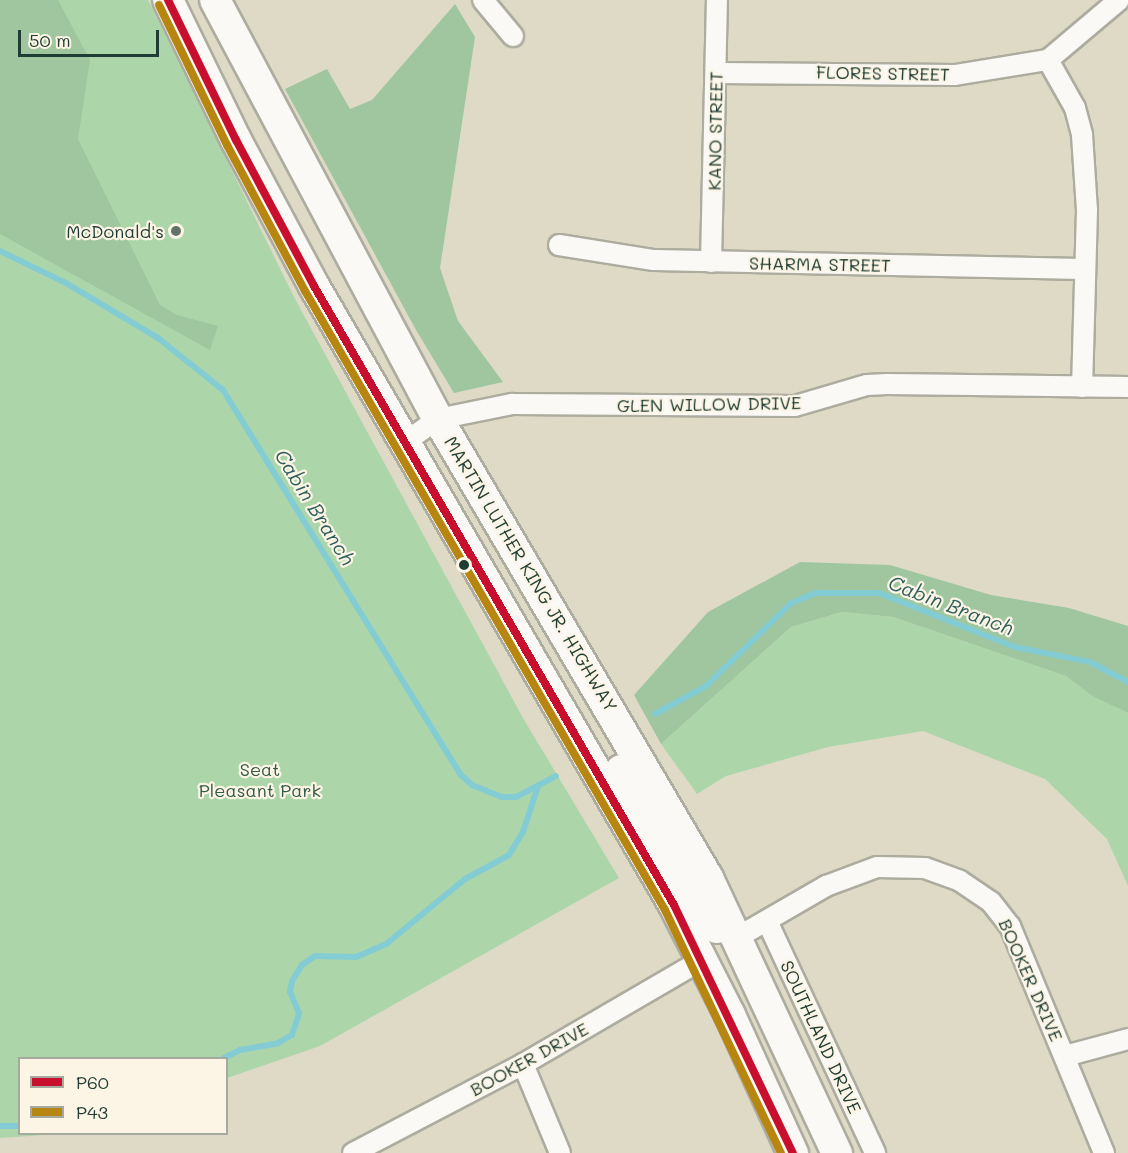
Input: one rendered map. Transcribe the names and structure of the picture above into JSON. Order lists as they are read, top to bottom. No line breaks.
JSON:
{"streets":{"main road":["MARTIN LUTHER KING JR. HIGHWAY"],"street":["FLORES STREET","KANO STREET","SHARMA STREET","GLEN WILLOW DRIVE","BOOKER DRIVE","SOUTHLAND DRIVE"]},"crossings":[["FLORES STREET","KANO STREET"],["KANO STREET","SHARMA STREET"],["GLEN WILLOW DRIVE","MARTIN LUTHER KING JR. HIGHWAY"],["MARTIN LUTHER KING JR. HIGHWAY","BOOKER DRIVE"],["BOOKER DRIVE","SOUTHLAND DRIVE"]],"water":["Cabin Branch"],"parks":["Seat Pleasant Park"],"places":["McDonald's"],"lines":["transit line P60","transit line P43"],"legend":["P60","P43"],"scale_bar":"50 m"}
